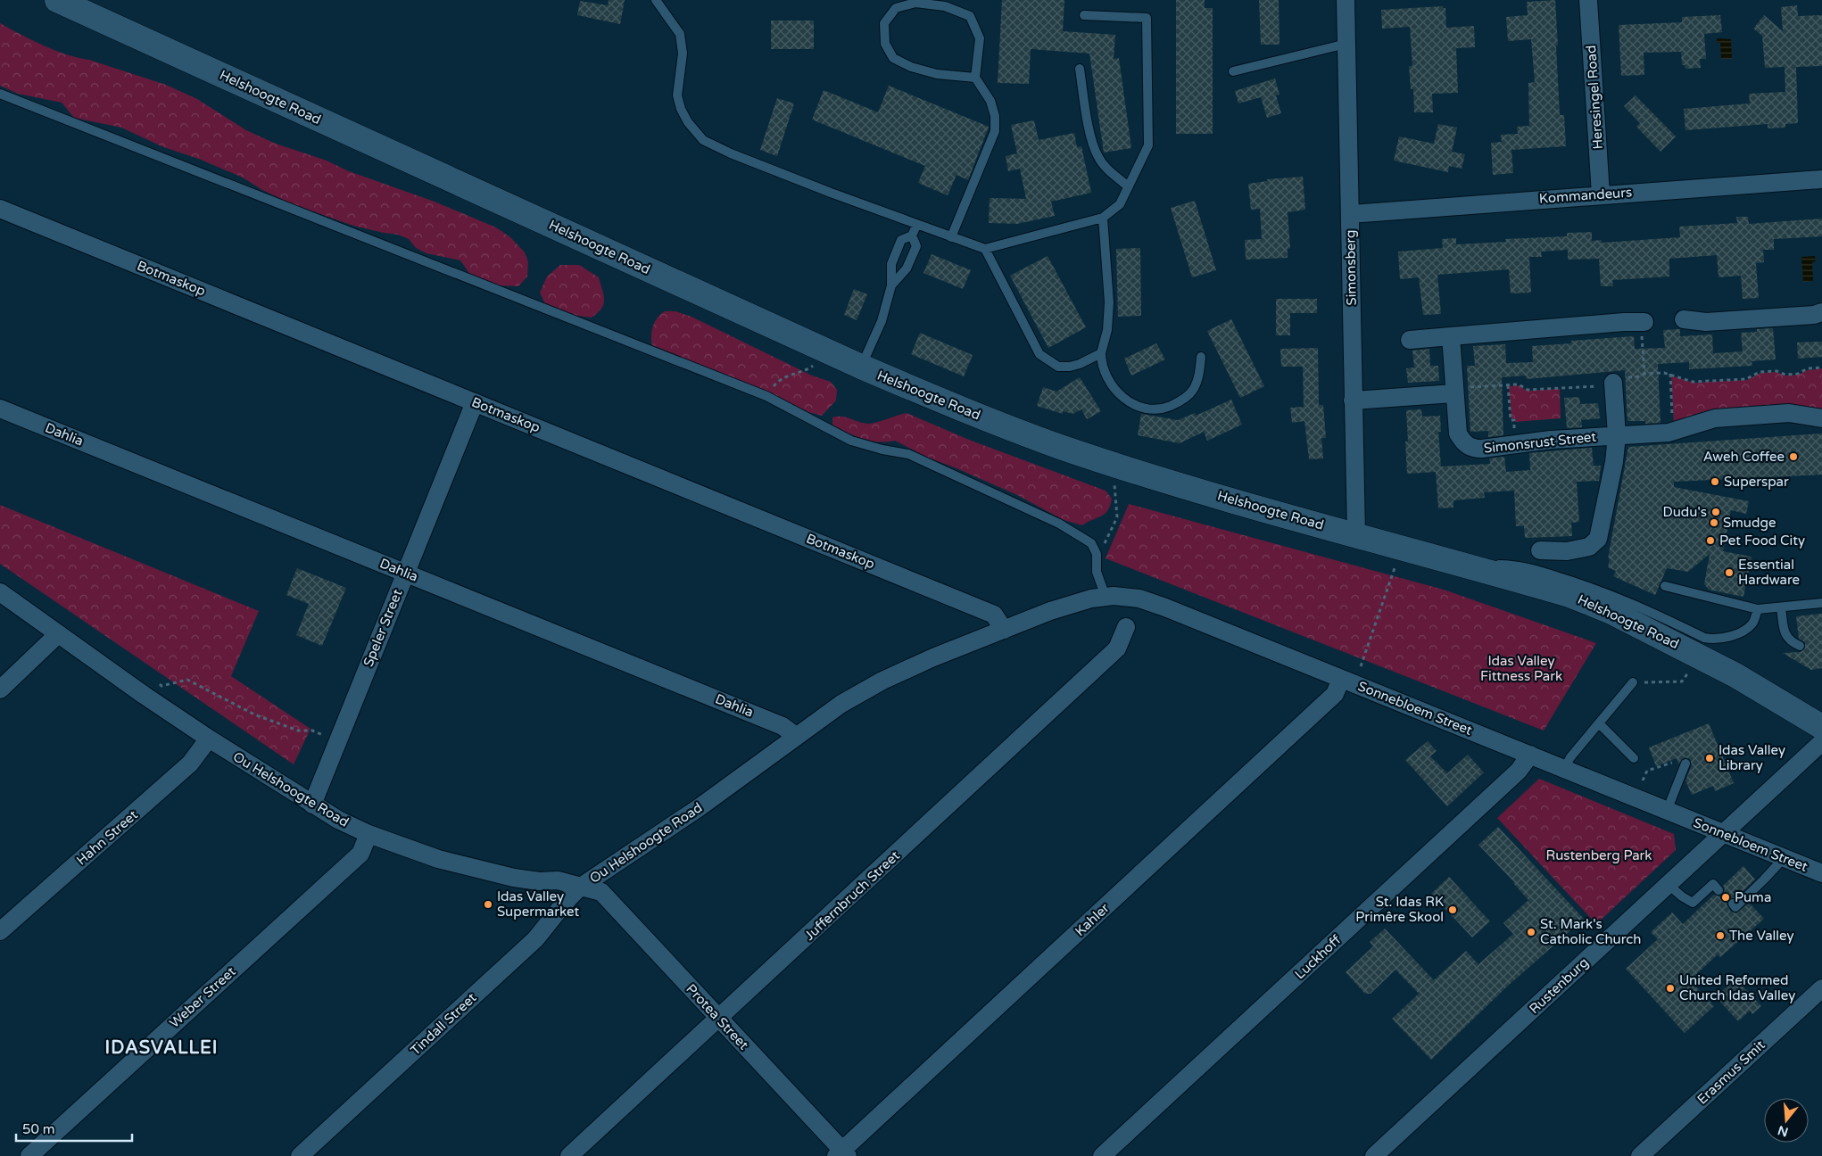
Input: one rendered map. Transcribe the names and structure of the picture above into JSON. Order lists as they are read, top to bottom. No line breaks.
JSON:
{"streets":{"main road":["Helshoogte Road"],"street":["Heresingel Road","Kommandeurs","Simonsberg","Botmaskop","Dahlia","Simonsrust Street","Speler Street","Sonnebloem Street","Ou Helshoogte Road","Hahn Street","Juffernbruch Street","Kahler","Luckhoff","Rustenburg","Weber Street","Protea Street","Tindall Street","Erasmus Smit"]},"crossings":[["Helshoogte Road","Simonsberg"],["Heresingel Road","Kommandeurs"],["Kommandeurs","Simonsberg"],["Botmaskop","Speler Street"],["Botmaskop","Sonnebloem Street"],["Botmaskop","Ou Helshoogte Road"],["Dahlia","Speler Street"],["Dahlia","Ou Helshoogte Road"],["Speler Street","Ou Helshoogte Road"],["Sonnebloem Street","Ou Helshoogte Road"],["Sonnebloem Street","Kahler"],["Sonnebloem Street","Luckhoff"],["Sonnebloem Street","Rustenburg"],["Ou Helshoogte Road","Hahn Street"],["Ou Helshoogte Road","Weber Street"],["Ou Helshoogte Road","Protea Street"],["Ou Helshoogte Road","Tindall Street"],["Juffernbruch Street","Protea Street"],["Kahler","Protea Street"],["Protea Street","Tindall Street"]],"districts":["IDASVALLEI"],"parks":["Idas Valley Fittness Park","Rustenberg Park"],"places":["Aweh Coffee","Superspar","Dudu's","Smudge","Pet Food City","Essential Hardware","Idas Valley Library","Puma","Idas Valley Supermarket","St. Idas RK Primêre Skool","St. Mark's Catholic Church","The Valley","United Reformed Church Idas Valley"],"scale_bar":"50 m","north":"bottom"}
